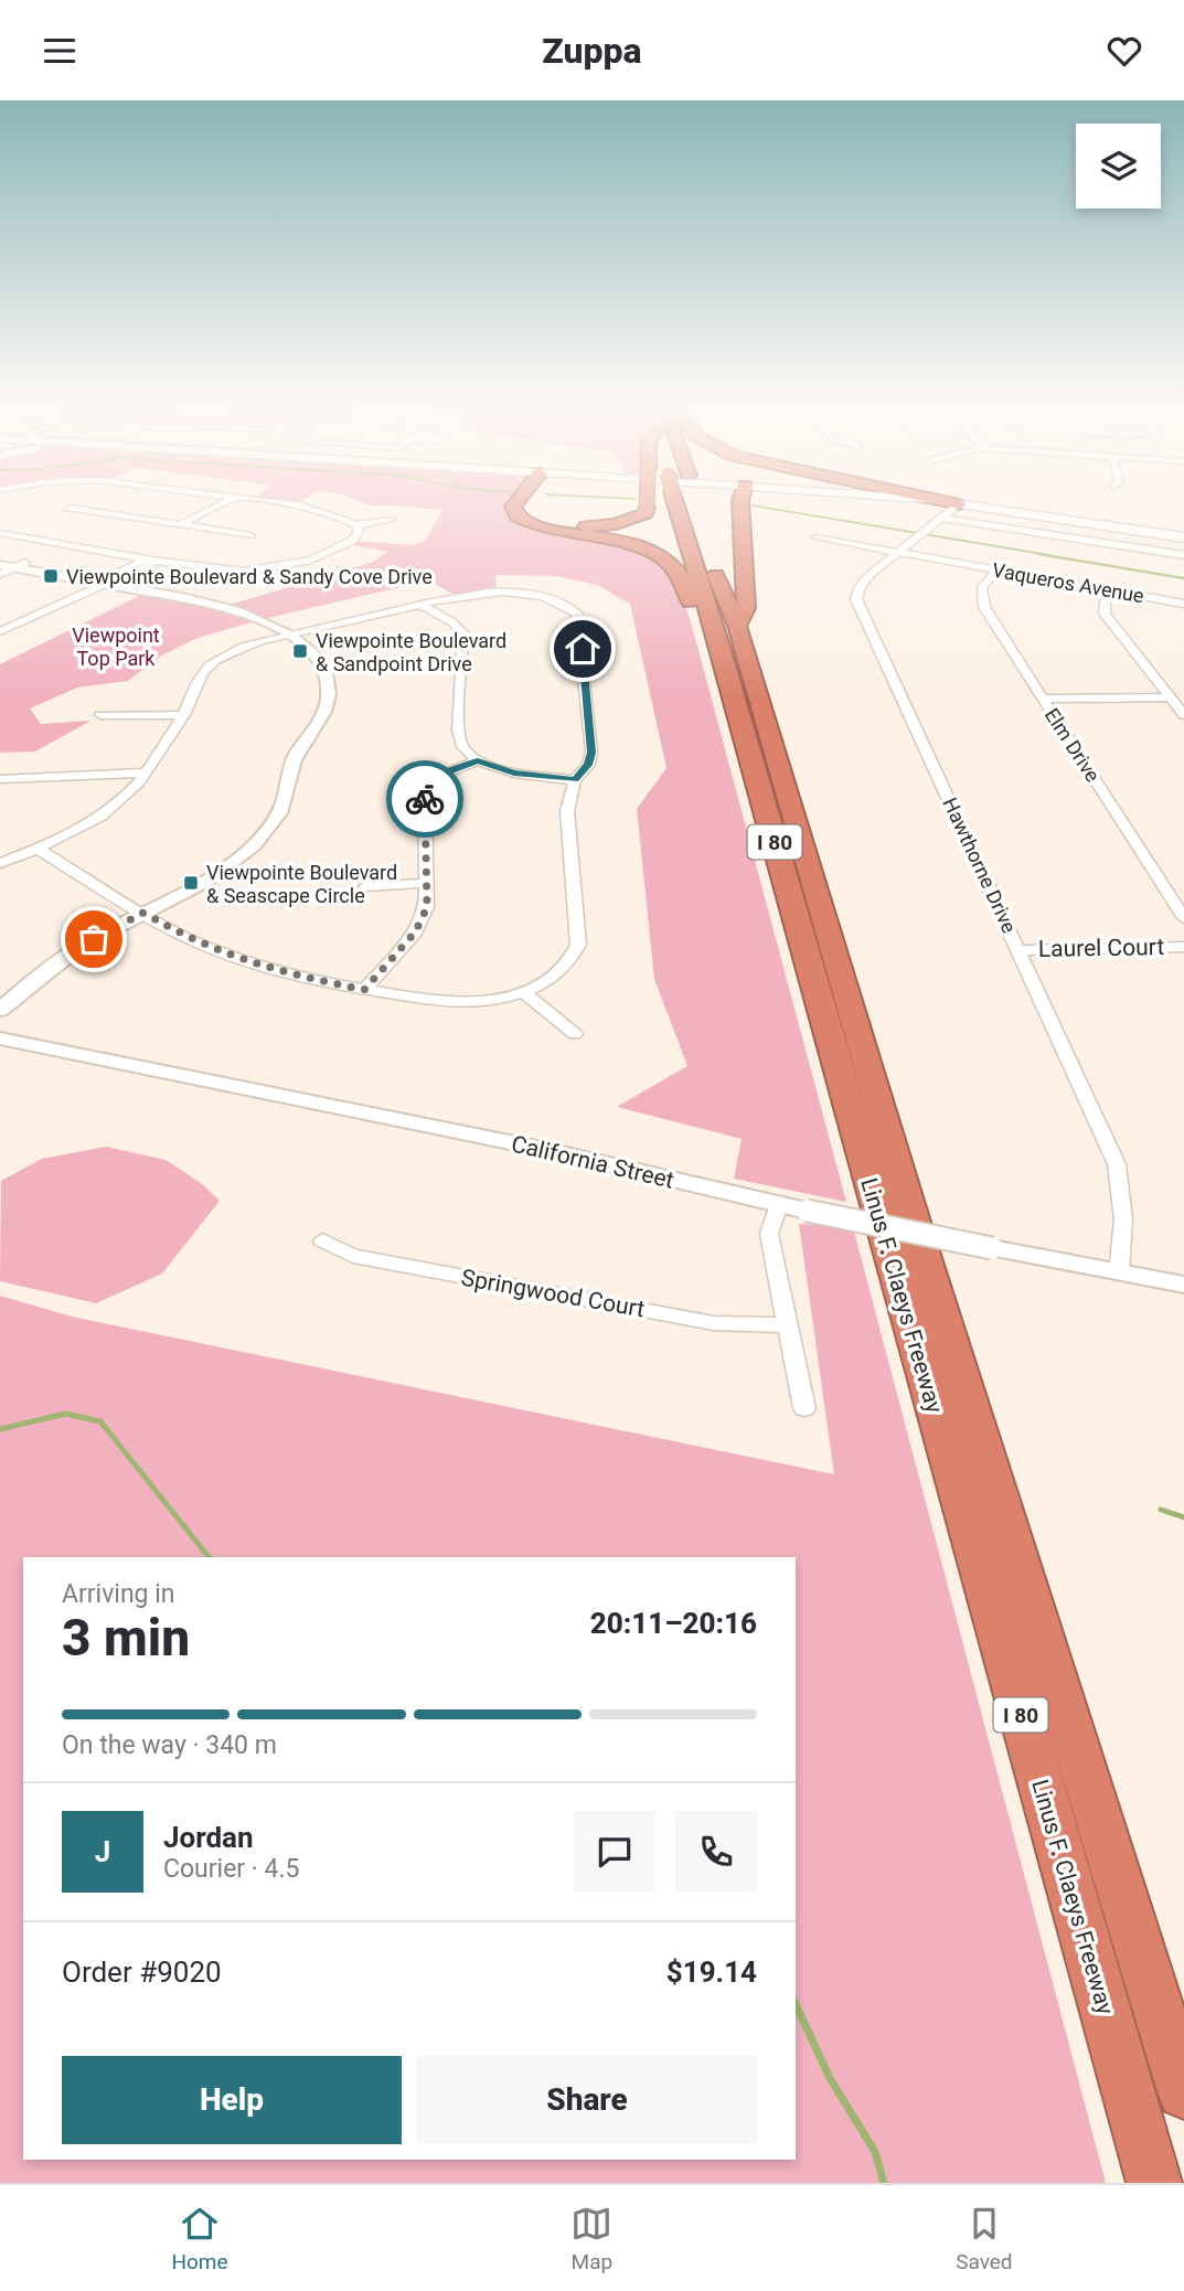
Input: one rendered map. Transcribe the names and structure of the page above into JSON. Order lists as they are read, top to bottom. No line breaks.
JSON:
{"streets":{"highway":["I 80","Linus F. Claeys Freeway"],"street":["Vaqueros Avenue","Elm Drive","Hawthorne Drive","Laurel Court","California Street","Springwood Court"]},"crossings":[["Vaqueros Avenue","Elm Drive"],["Vaqueros Avenue","Hawthorne Drive"],["Hawthorne Drive","Laurel Court"],["Hawthorne Drive","California Street"]],"parks":["Viewpoint Top Park"],"places":{"transit":["Viewpointe Boulevard & Sandy Cove Drive","Viewpointe Boulevard & Sandpoint Drive","Viewpointe Boulevard & Seascape Circle"]},"page":{"header":"Zuppa","heading":["3 min","Arriving in","20:11–20:16"],"panel":["Jordan","Courier · 4.5","Order #9020","$19.14"],"bar":"On the way · 340 m","round":"J","buttons":["Help","Share"],"tabs":["Home","Map","Saved"]}}
